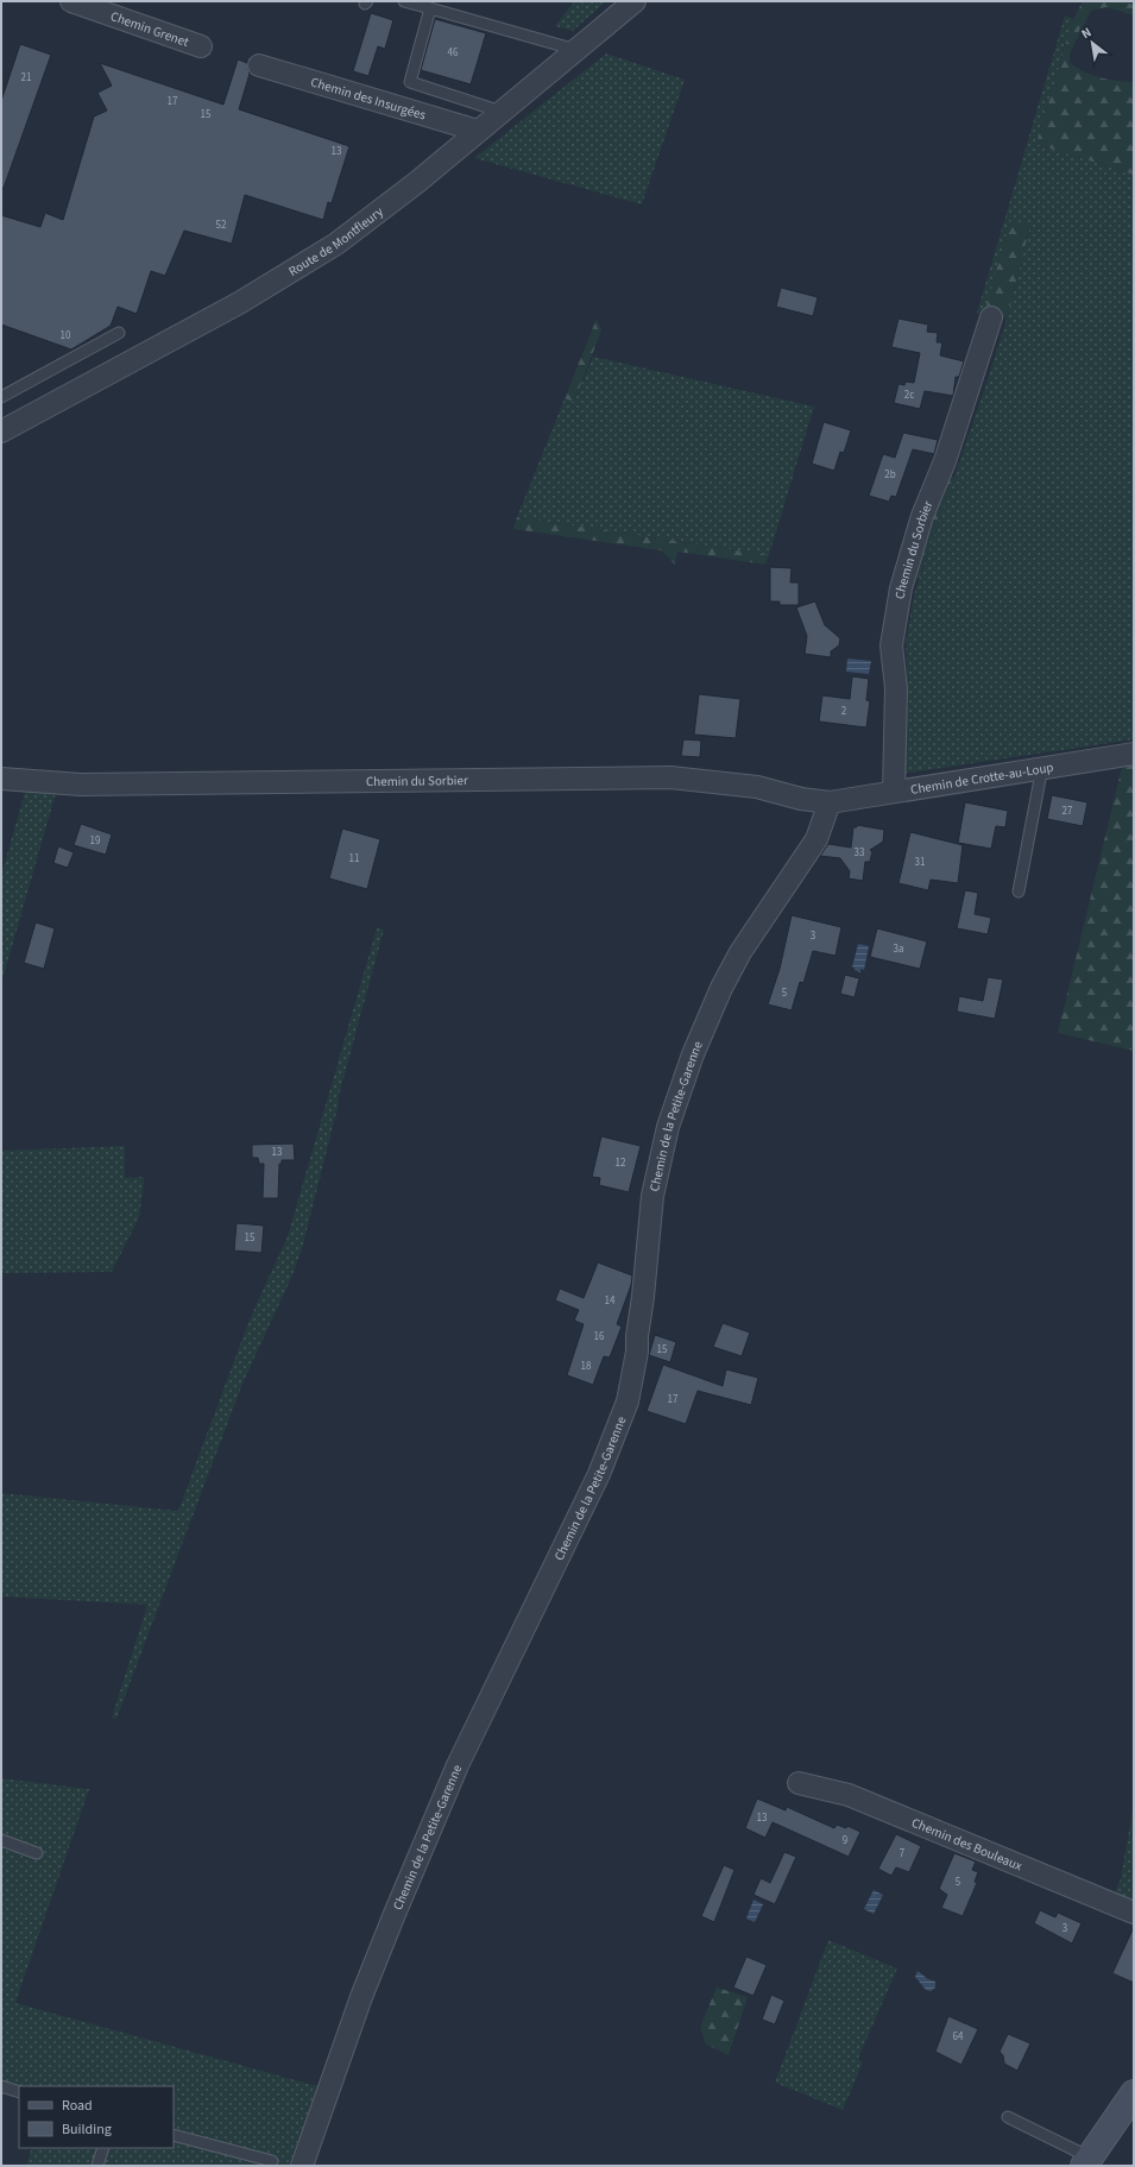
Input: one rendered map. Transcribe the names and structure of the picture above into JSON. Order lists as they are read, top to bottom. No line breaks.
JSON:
{"streets":{"street":["Chemin Grenet","Chemin des Insurgées","Route de Montfleury","Chemin du Sorbier","Chemin de Crotte-au-Loup","Chemin de la Petite-Garenne","Chemin des Bouleaux"]},"crossings":[["Chemin des Insurgées","Route de Montfleury"],["Chemin du Sorbier","Chemin de Crotte-au-Loup"],["Chemin du Sorbier","Chemin de la Petite-Garenne"],["Chemin de Crotte-au-Loup","Chemin de la Petite-Garenne"]],"house_numbers":["46","21","17","15","13","52","10","2c","2b","2","27","19","33","11","31","3","3a","5","13","12","15","14","16","15","18","17","13","9","7","5","3","64"],"legend":["Road","Building"],"north":"top left"}
